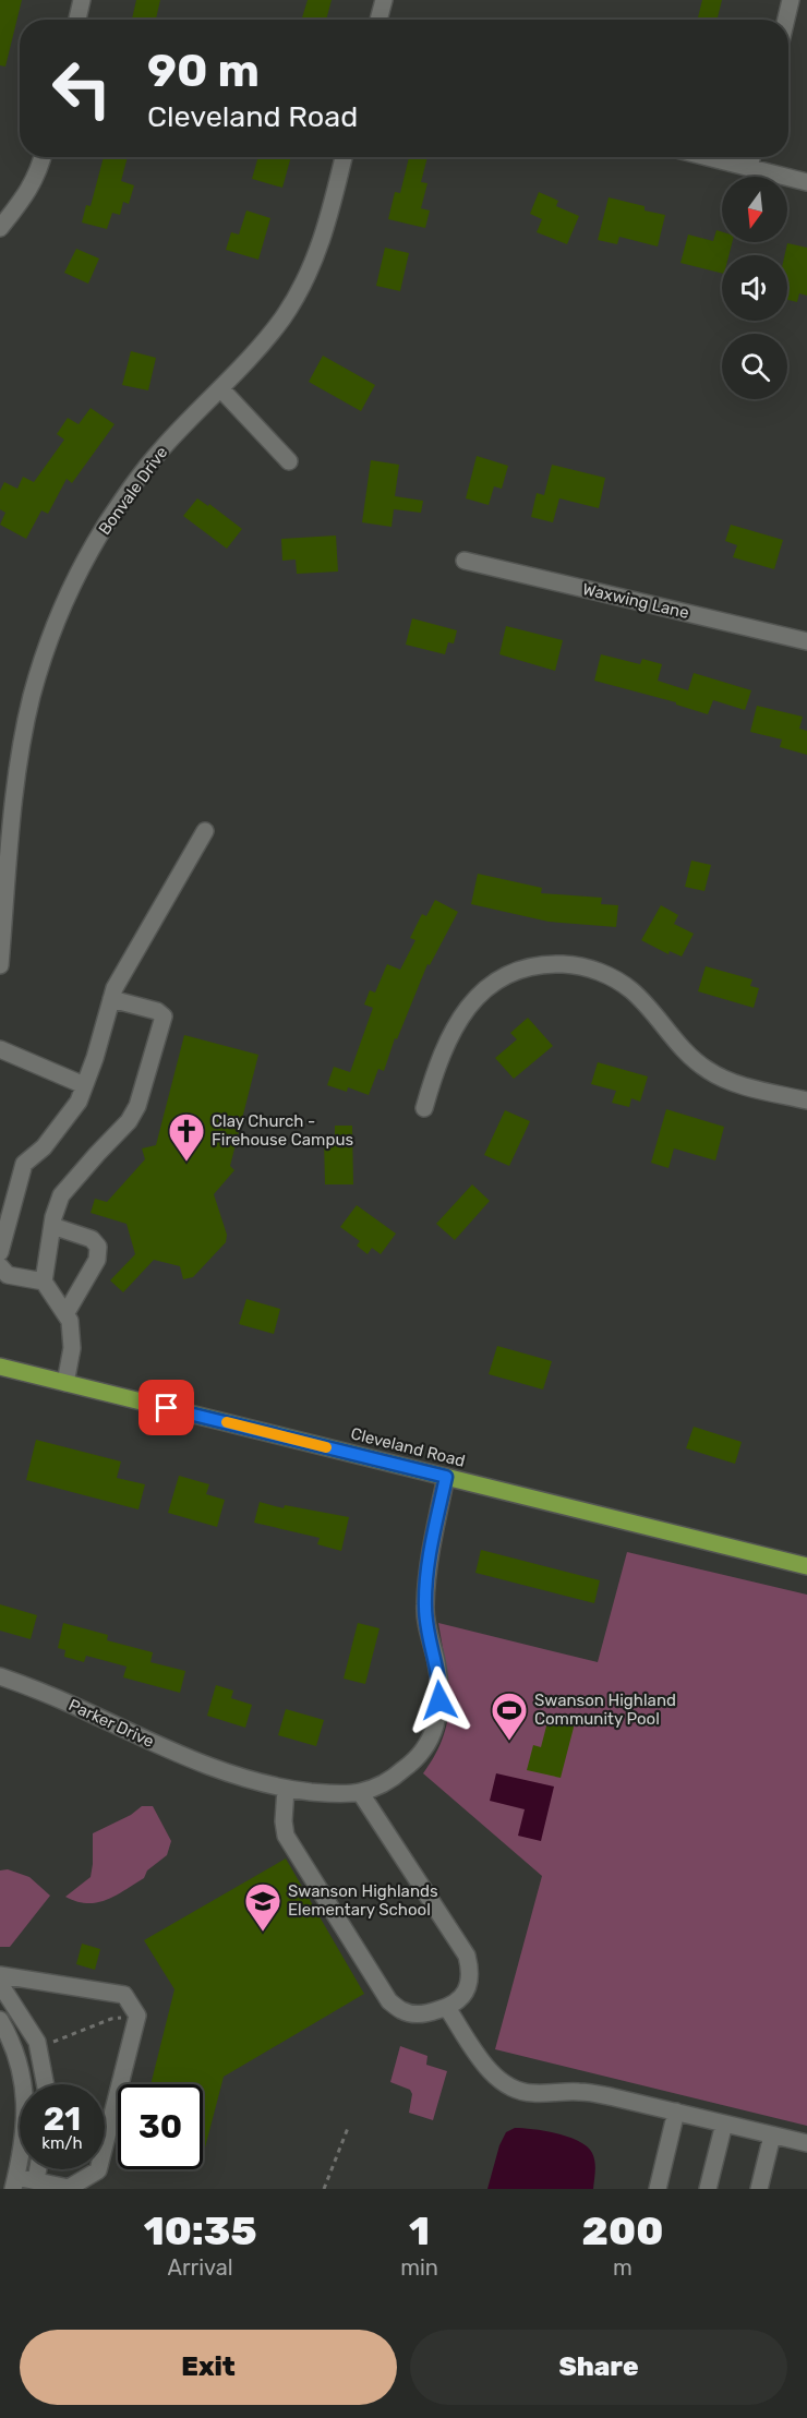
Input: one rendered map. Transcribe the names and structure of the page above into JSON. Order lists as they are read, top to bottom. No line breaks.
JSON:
{"streets":{"main road":["Cleveland Road"],"street":["Bonvale Drive","Waxwing Lane","Parker Drive"]},"places":{"church":["Clay Church - Firehouse Campus"],"sports":["Swanson Highland Community Pool"],"school or university":["Swanson Highlands Elementary School"]},"north":"bottom","page":{"turn":["90 m","Cleveland Road"],"speed":"21 km/h","limit":"30","eta":["10:35","Arrival","1","min","200","m"],"buttons":["Exit","Share"]}}
